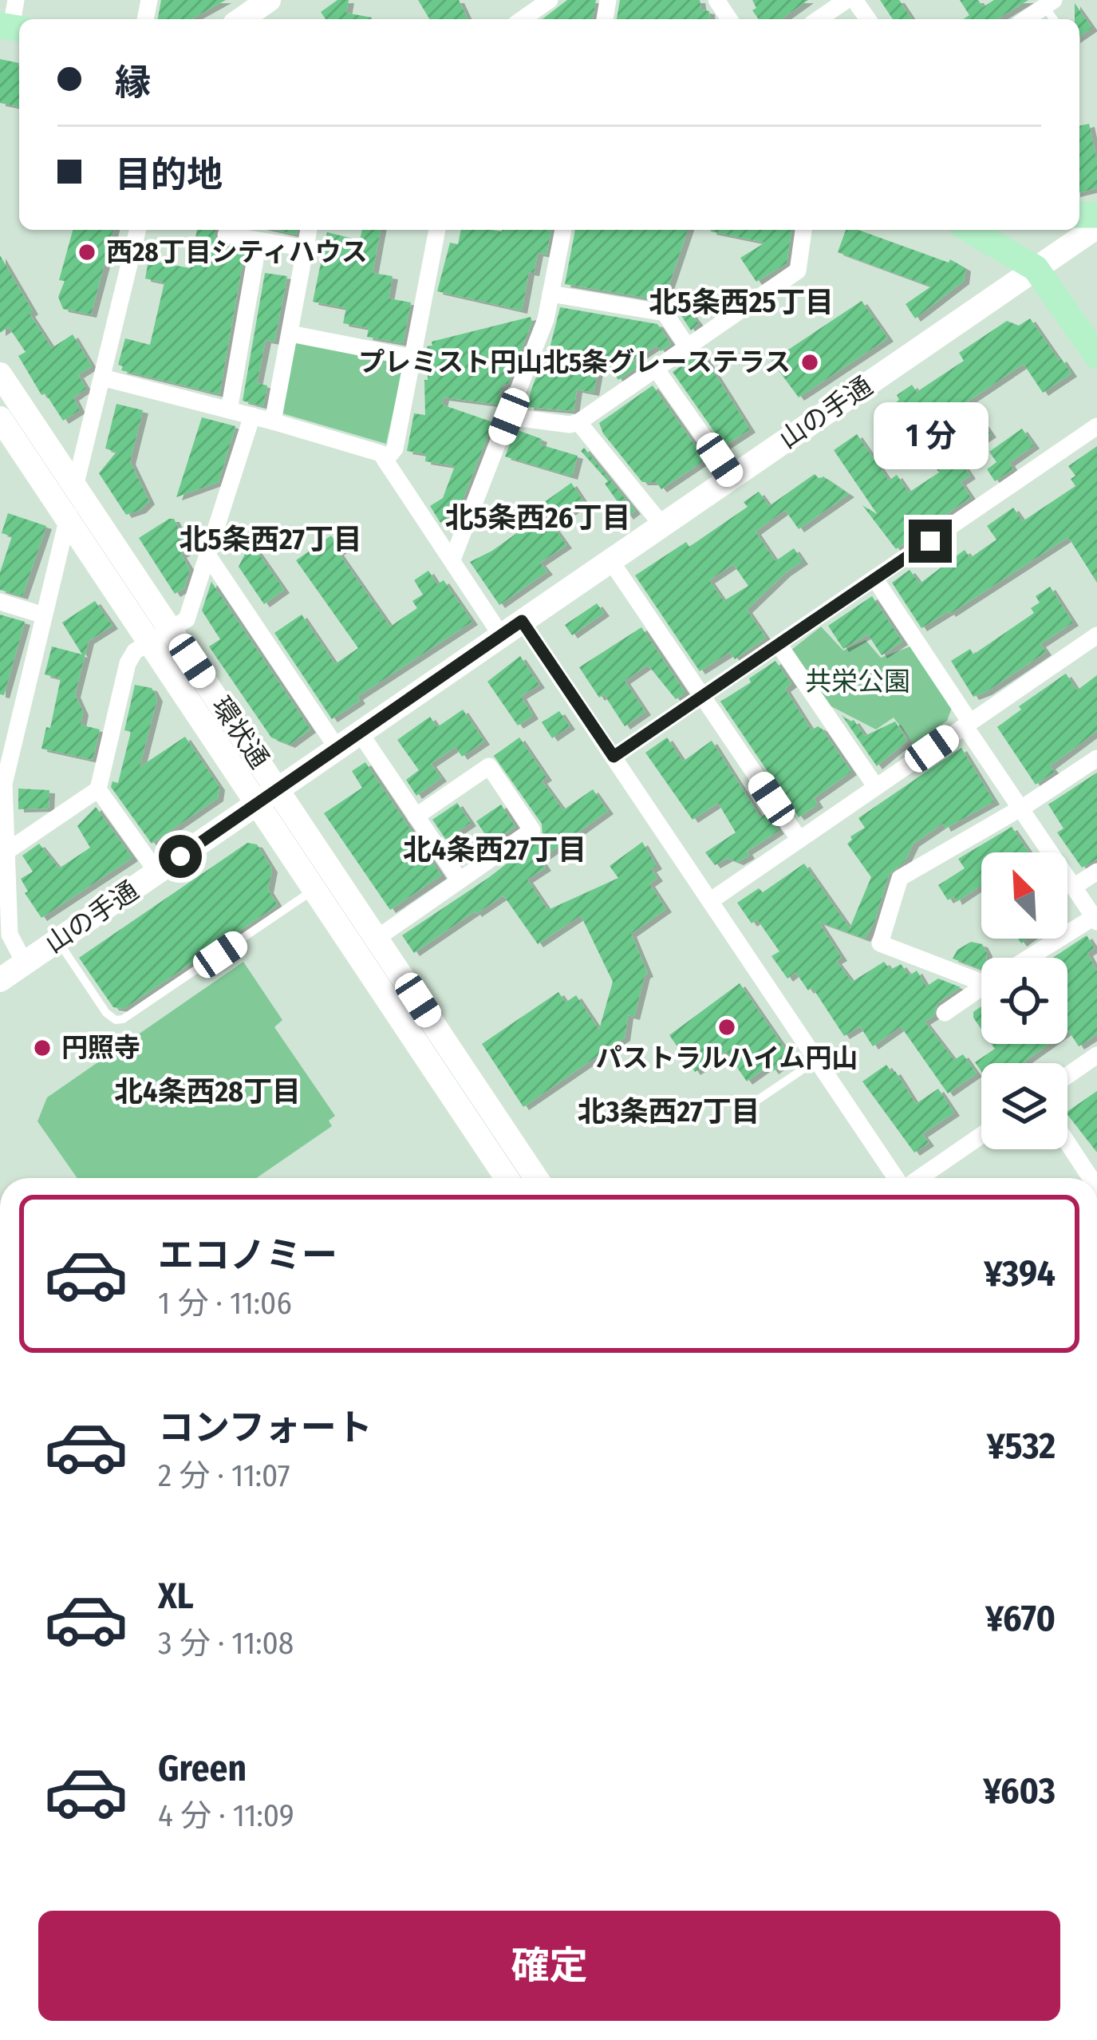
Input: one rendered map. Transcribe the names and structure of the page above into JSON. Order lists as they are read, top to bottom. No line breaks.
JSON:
{"streets":{"street":["山の手通","環状通"]},"crossings":[["山の手通","環状通"]],"districts":["北5条西25丁目","北5条西26丁目","北5条西27丁目","北4条西27丁目","北4条西28丁目","北3条西27丁目"],"parks":["共栄公園"],"places":["西28丁目シティハウス","プレミスト円山北5条グレーステラス","パストラルハイム円山","円照寺"],"north":"top left","page":{"banner":["縁","目的地"],"bubble":"1 分","list":[{"name":"エコノミー","note":"1 分 · 11:06","value":"¥394"},{"name":"コンフォート","note":"2 分 · 11:07","value":"¥532"},{"name":"XL","note":"3 分 · 11:08","value":"¥670"},{"name":"Green","note":"4 分 · 11:09","value":"¥603"}],"buttons":"確定"}}
